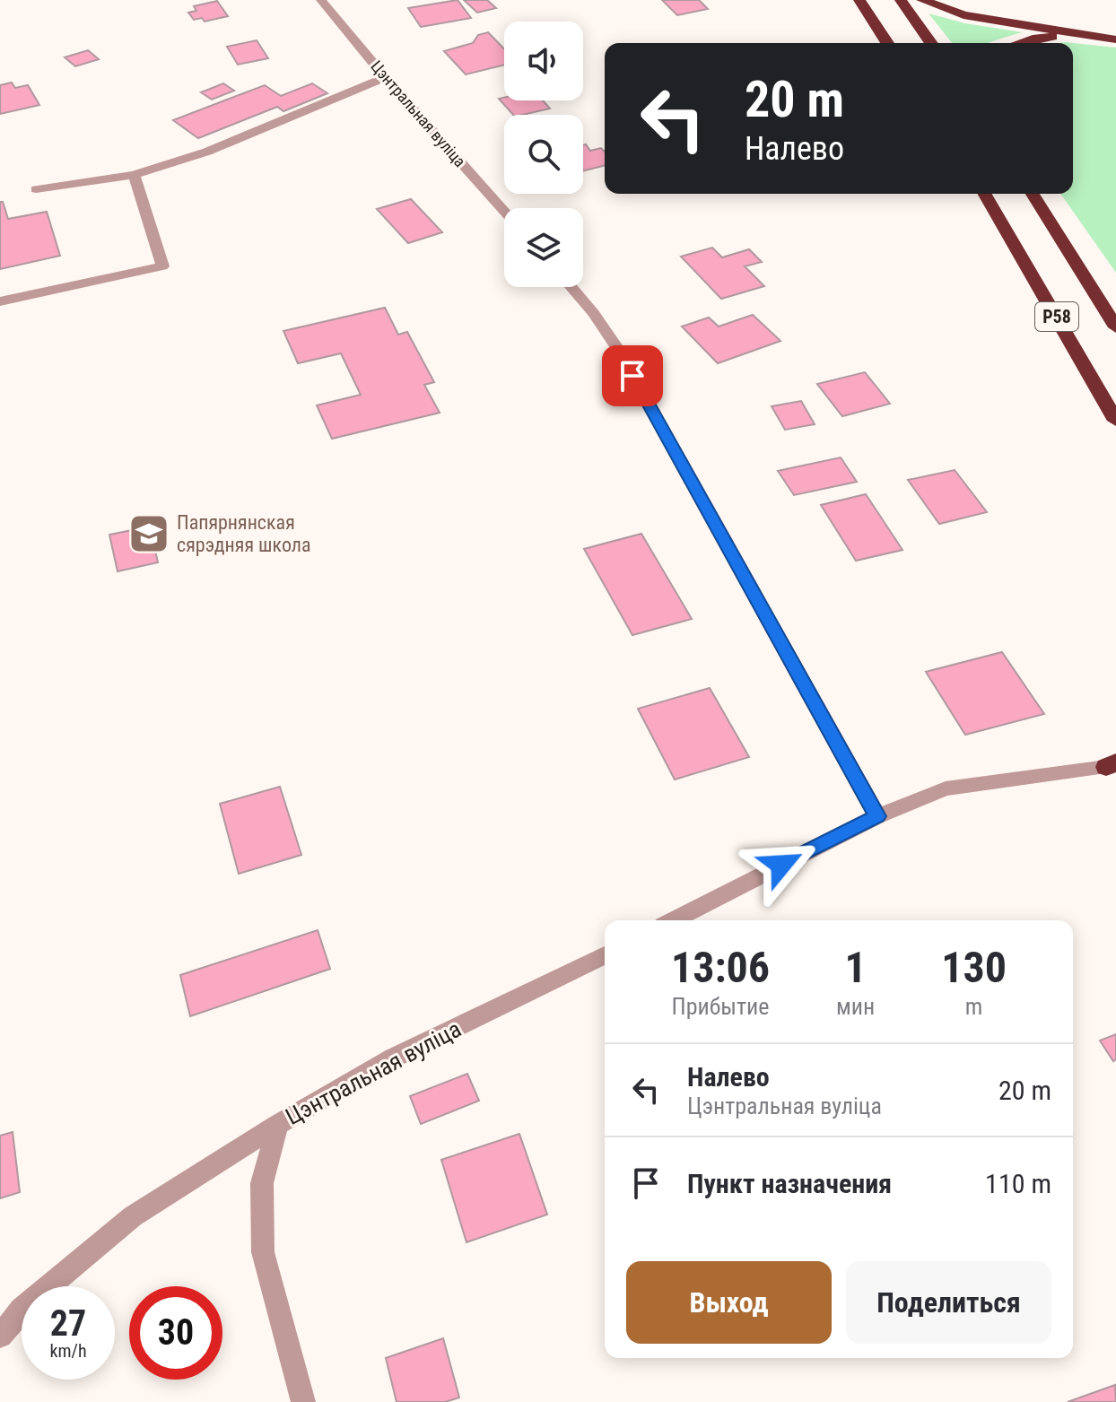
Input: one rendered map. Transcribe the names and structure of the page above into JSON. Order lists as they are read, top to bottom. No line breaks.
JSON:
{"streets":{"highway":["Р58"],"street":["Цэнтральная вуліца"]},"places":{"school or university":["Папярнянская сярэдняя школа"]},"page":{"turn":["20 m","Налево"],"eta":["13:06","Прибытие","1","мин","130","m"],"list":[{"name":"Налево","note":"Цэнтральная вуліца","value":"20 m"},{"name":"Пункт назначения","value":"110 m"}],"buttons":["Выход","Поделиться"],"speed":"27 km/h","limit":"30"}}
